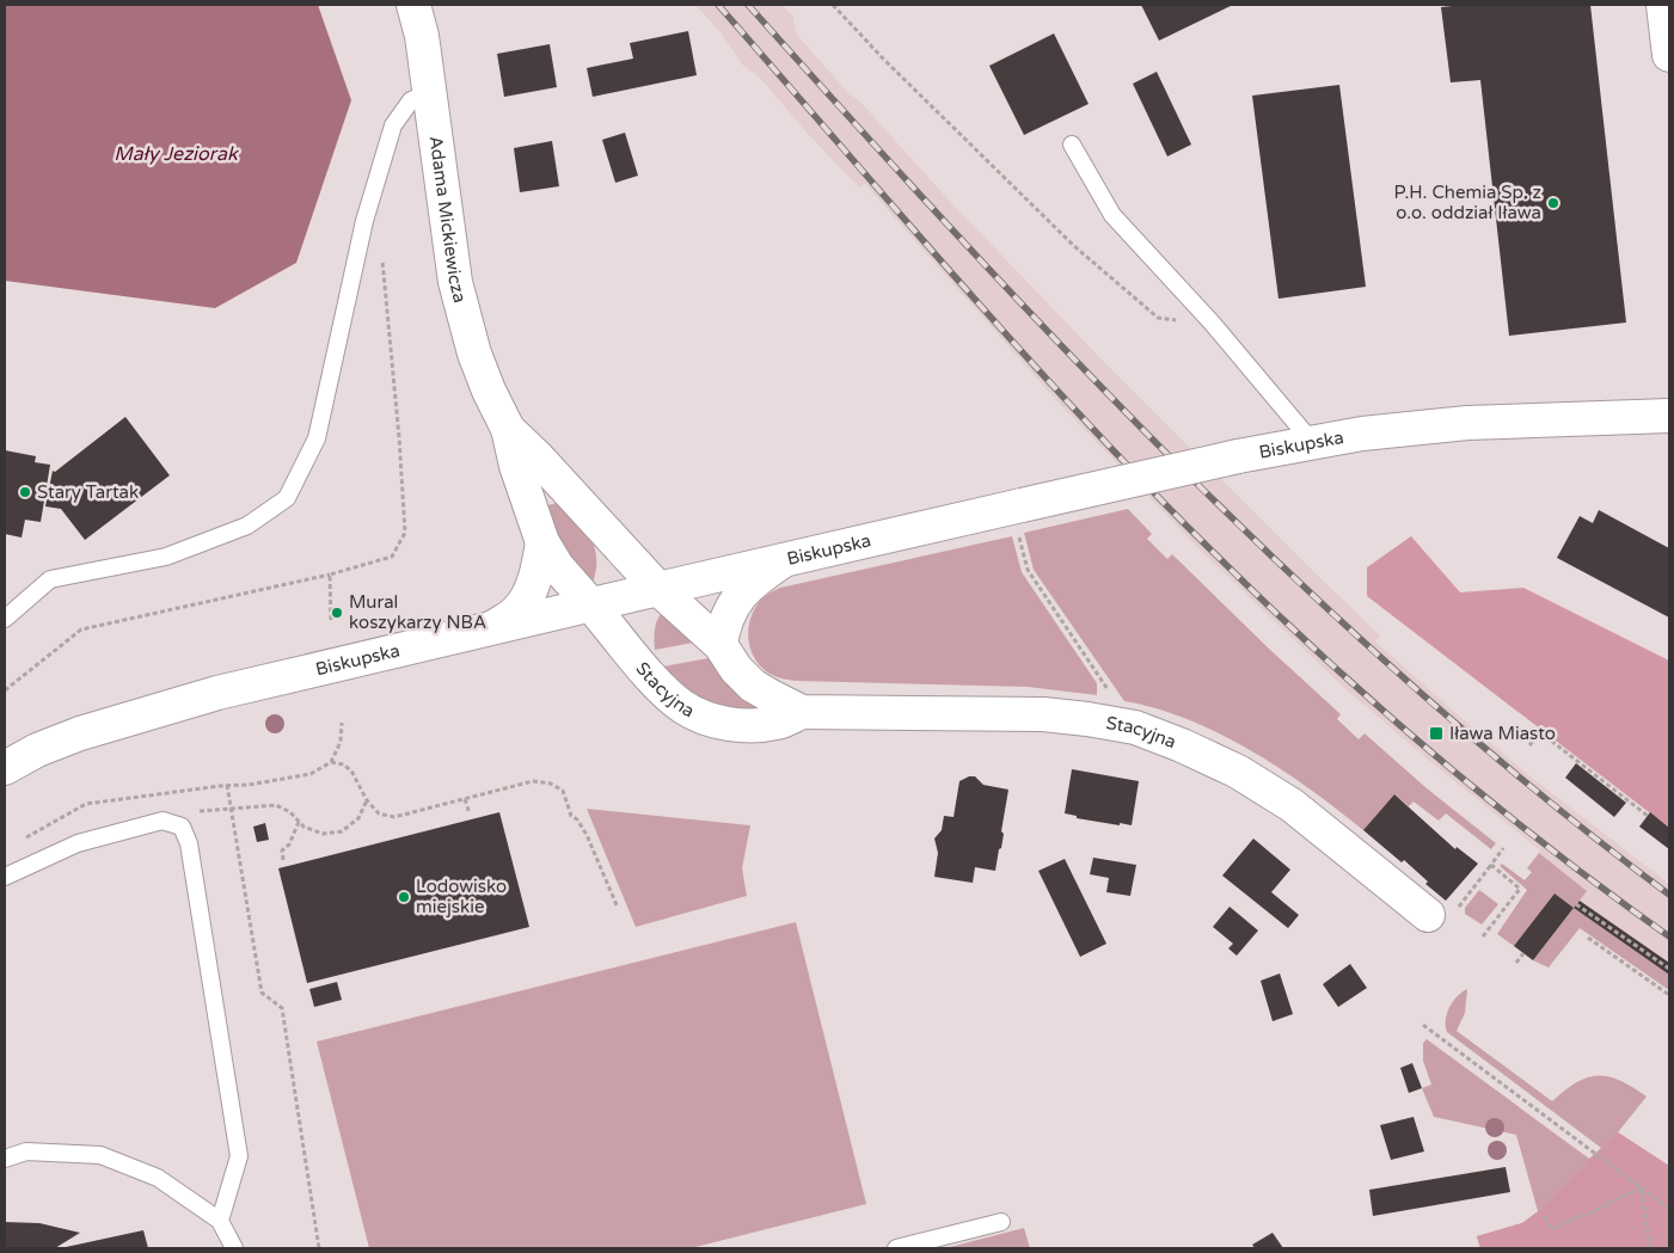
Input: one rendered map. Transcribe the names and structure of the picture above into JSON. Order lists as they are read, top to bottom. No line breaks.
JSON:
{"streets":{"street":["Adama Mickiewicza","Biskupska","Stacyjna"]},"crossings":[["Adama Mickiewicza","Biskupska"],["Adama Mickiewicza","Stacyjna"],["Biskupska","Stacyjna"]],"water":["Mały Jeziorak"],"places":{"other":["P.H. Chemia Sp. z o.o. oddział Iława","Stary Tartak","Mural koszykarzy NBA","Lodowisko miejskie"],"transit":["Iława Miasto"]}}
